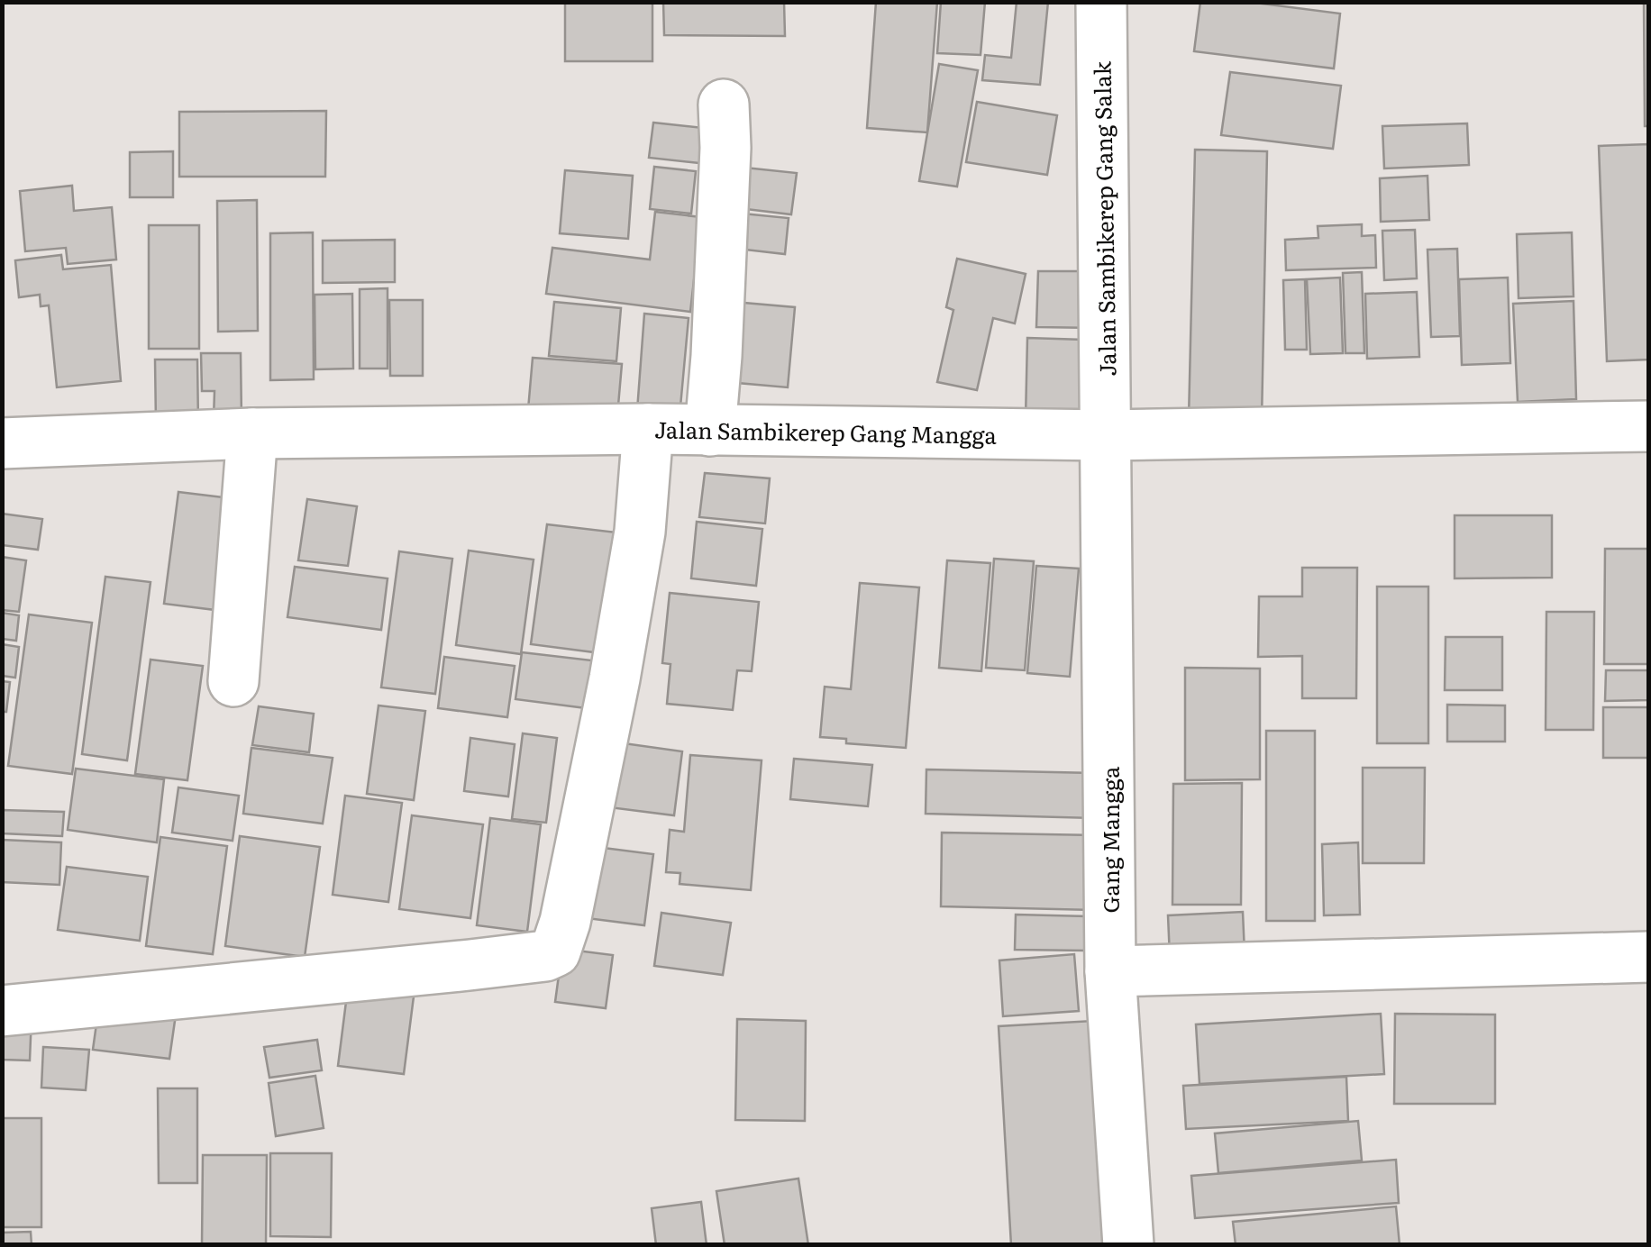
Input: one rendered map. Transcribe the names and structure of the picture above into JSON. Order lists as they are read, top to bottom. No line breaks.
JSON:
{"streets":{"street":["Jalan Sambikerep Gang Salak","Jalan Sambikerep Gang Mangga","Gang Mangga"]},"crossings":[["Jalan Sambikerep Gang Salak","Jalan Sambikerep Gang Mangga"],["Jalan Sambikerep Gang Salak","Gang Mangga"],["Jalan Sambikerep Gang Mangga","Gang Mangga"]]}
